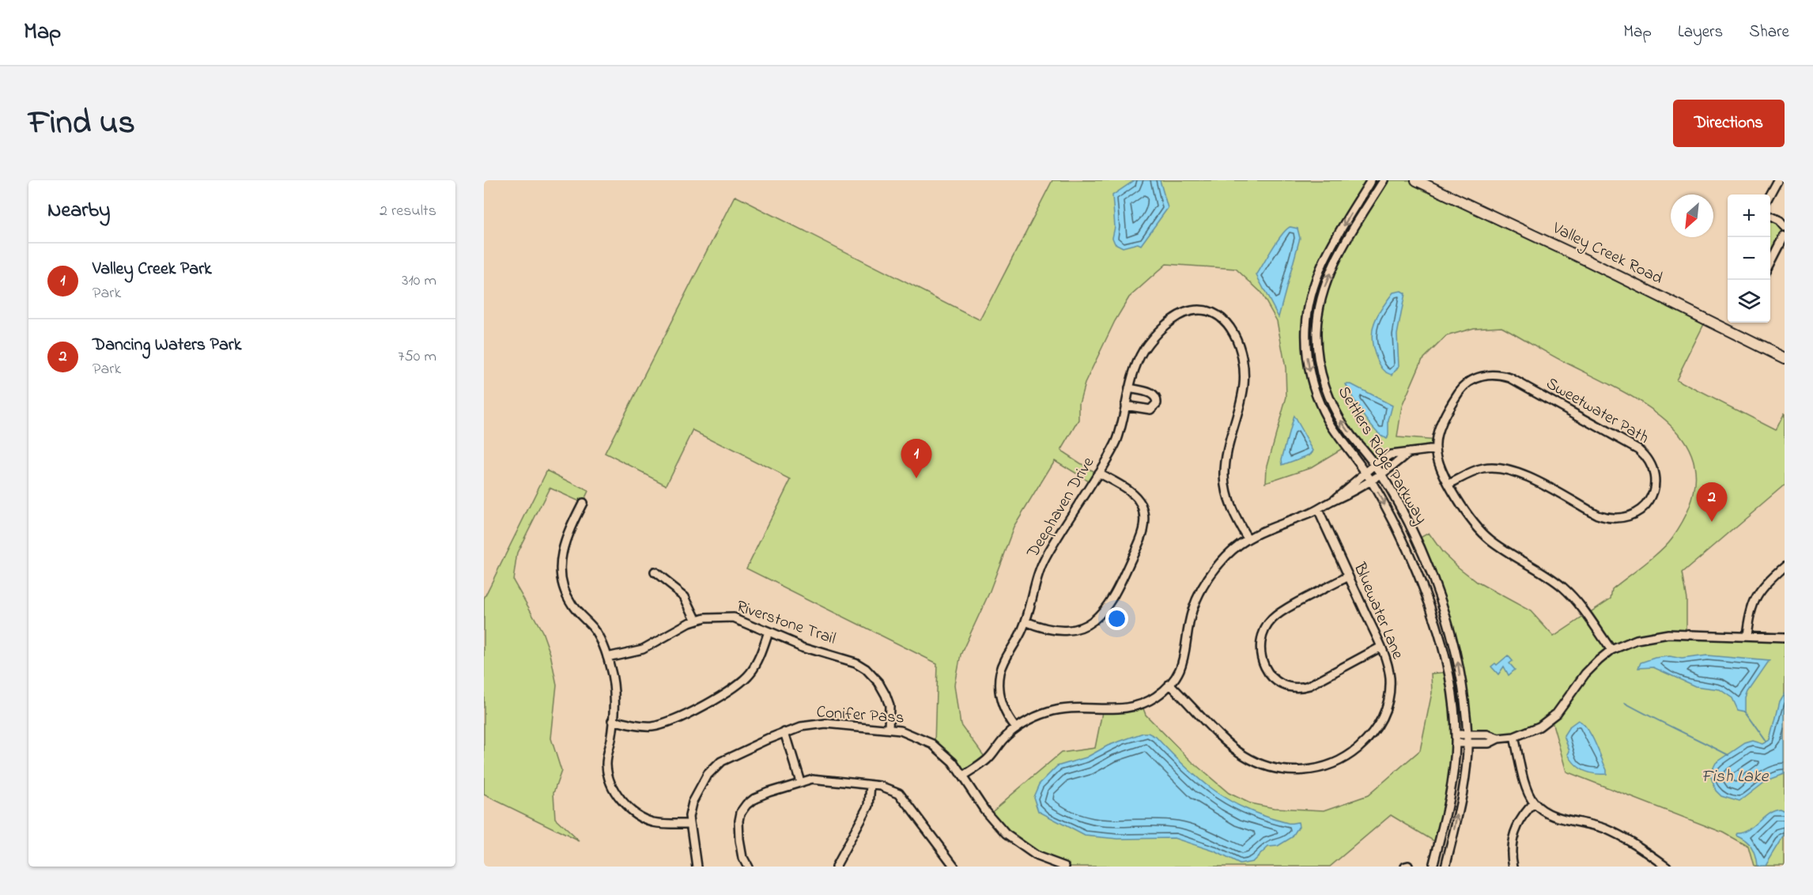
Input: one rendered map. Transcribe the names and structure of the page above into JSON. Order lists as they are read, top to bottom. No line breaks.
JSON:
{"streets":{"main road":["Valley Creek Road"],"street":["Sweetwater Path","Settlers Ridge Parkway","Deephaven Drive","Bluewater Lane","Riverstone Trail","Conifer Pass"]},"crossings":[["Riverstone Trail","Conifer Pass"]],"water":["Fish Lake"],"north":"bottom left","page":{"header":"Map","nav":["Map","Layers","Share"],"title":"Find us","buttons":"Directions","heading":["Nearby","2 results"],"map_buttons":["+","−"],"list":[{"mark":"1","name":"Valley Creek Park","note":"Park","value":"310 m"},{"mark":"2","name":"Dancing Waters Park","note":"Park","value":"750 m"}],"pins":["1","2"]}}
